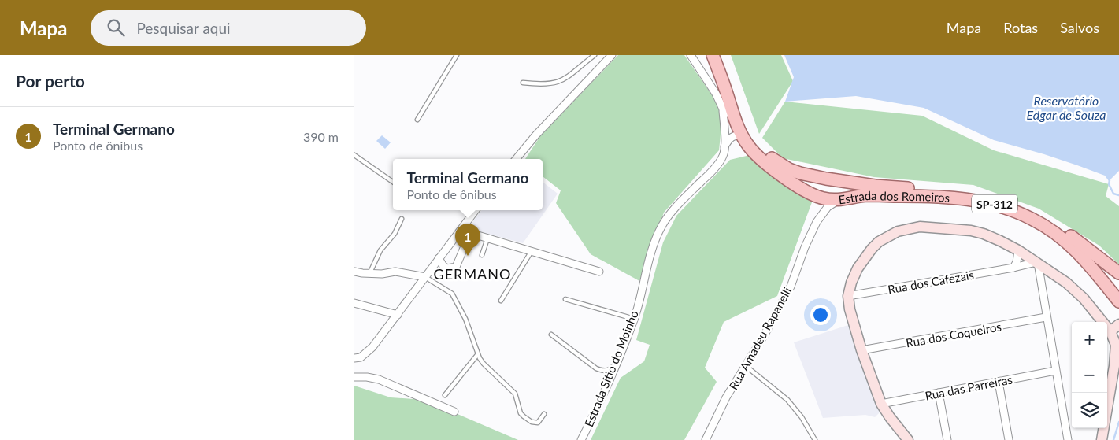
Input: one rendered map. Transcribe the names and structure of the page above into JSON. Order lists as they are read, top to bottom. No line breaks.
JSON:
{"streets":{"main road":["Estrada dos Romeiros","SP-312"],"street":["Rua dos Cafezais","Rua dos Coqueiros","Rua Amadeu Rapanelli","Estrada Sítio do Moinho","Rua das Parreiras"]},"districts":["GERMANO"],"water":["Reservatório Edgar de Souza"],"page":{"header":"Mapa","search":"Pesquisar aqui","nav":["Mapa","Rotas","Salvos"],"heading":"Por perto","list":[{"mark":"1","name":"Terminal Germano","note":"Ponto de ônibus","value":"390 m"}],"popup":["Terminal Germano","Ponto de ônibus"],"pins":"1","map_buttons":["+","−"]}}
